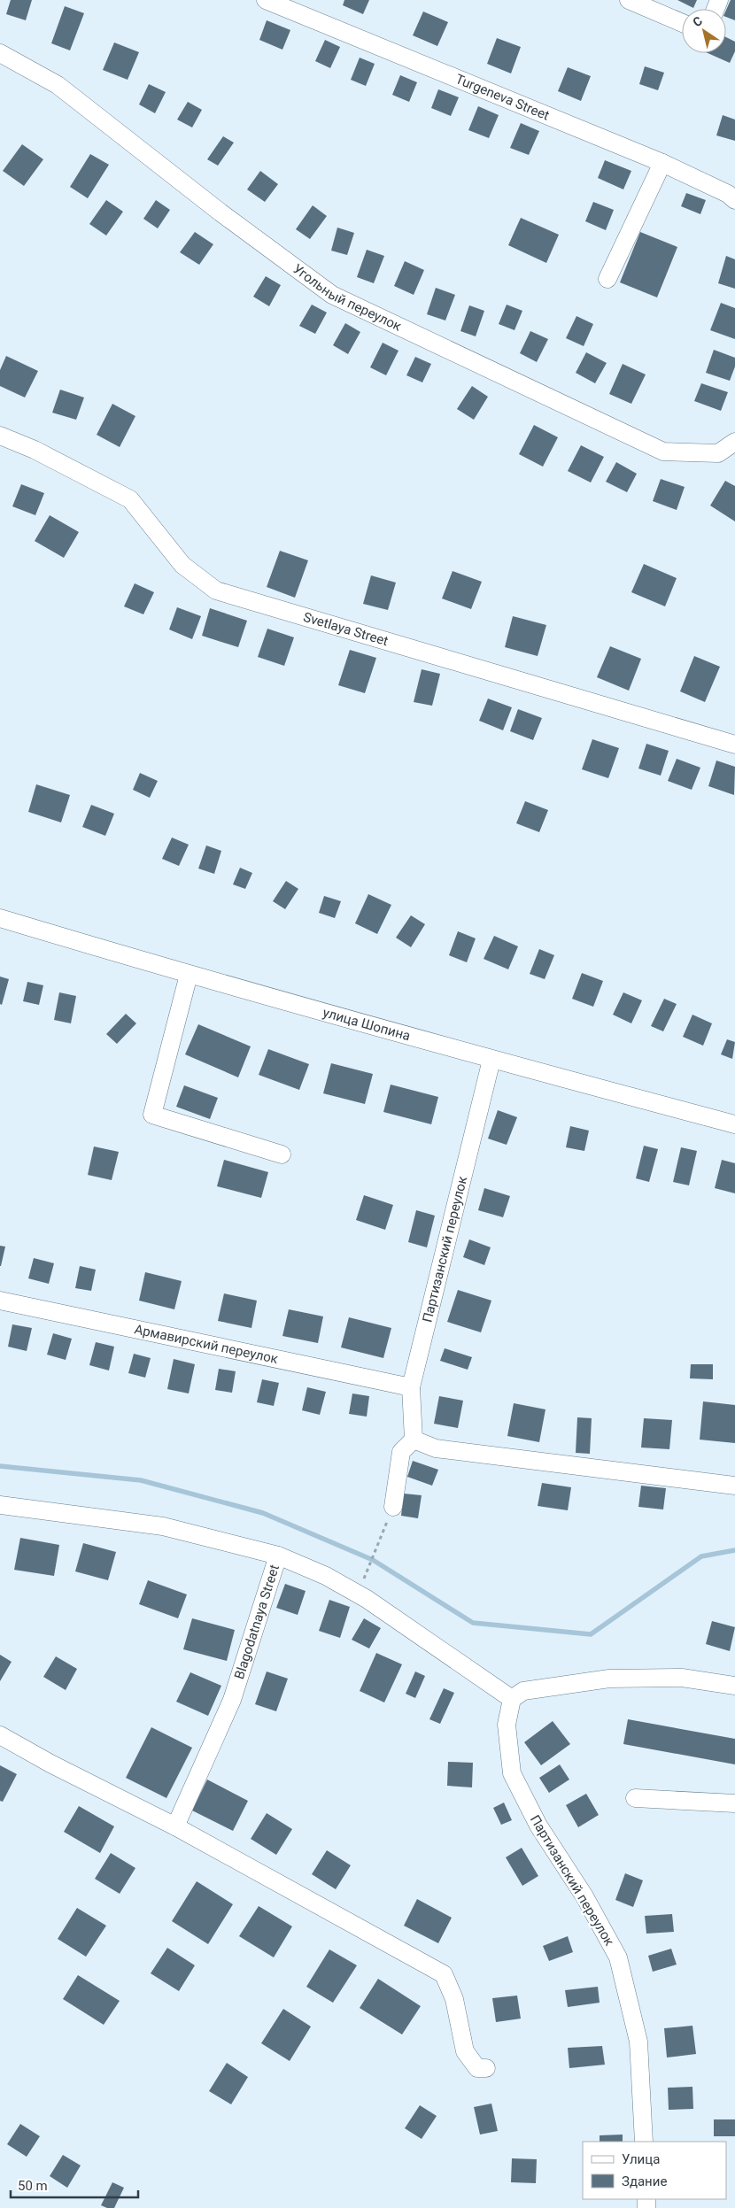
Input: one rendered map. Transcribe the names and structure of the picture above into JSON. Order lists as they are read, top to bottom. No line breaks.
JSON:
{"streets":{"street":["Turgeneva Street","Угольный переулок","Svetlaya Street","улица Шопина","Партизанский переулок","Армавирский переулок","Blagodatnaya Street"]},"crossings":[["улица Шопина","Партизанский переулок"],["Партизанский переулок","Армавирский переулок"]],"legend":["Улица","Здание"],"scale_bar":"50 m","north":"top left"}
